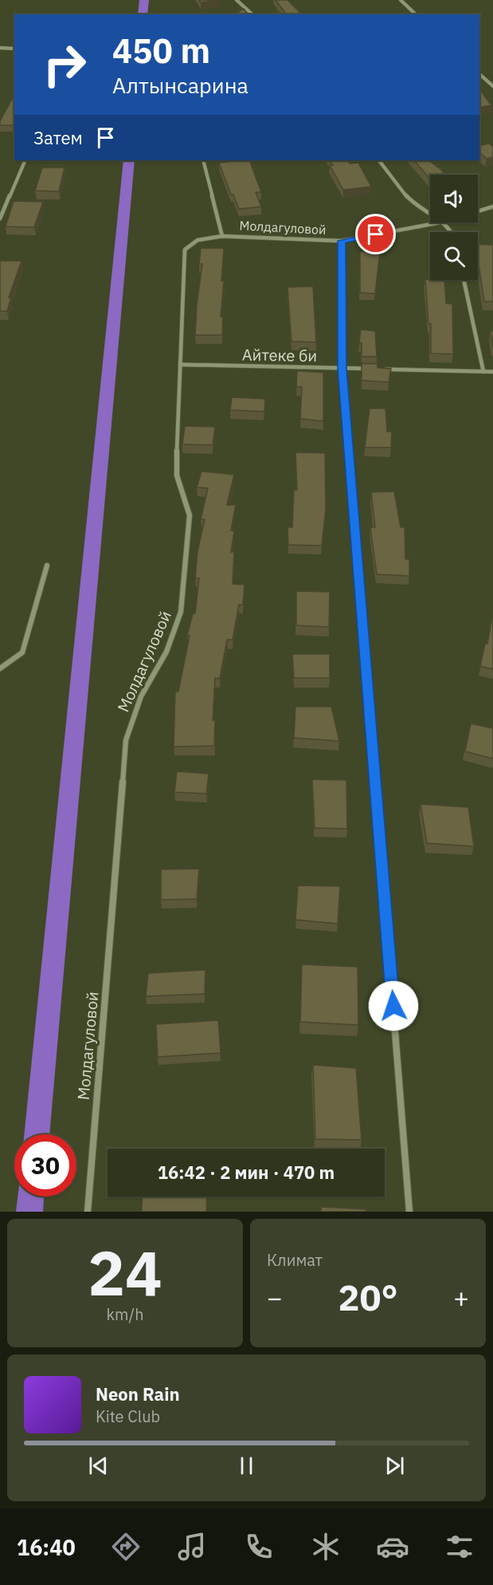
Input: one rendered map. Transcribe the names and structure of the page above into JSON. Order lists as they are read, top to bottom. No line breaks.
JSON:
{"streets":{"street":["Молдагуловой","Айтеке би"]},"crossings":[["Молдагуловой","Айтеке би"]],"page":{"turn":["450 m","Алтынсарина"],"then":"Затем","limit":"30","trip":"16:42 · 2 мин · 470 m","tile":[["24","km/h"],"Климат"],"heat":["−","20°","+"],"song":["Neon Rain","Kite Club"],"tabs":"16:40"}}
